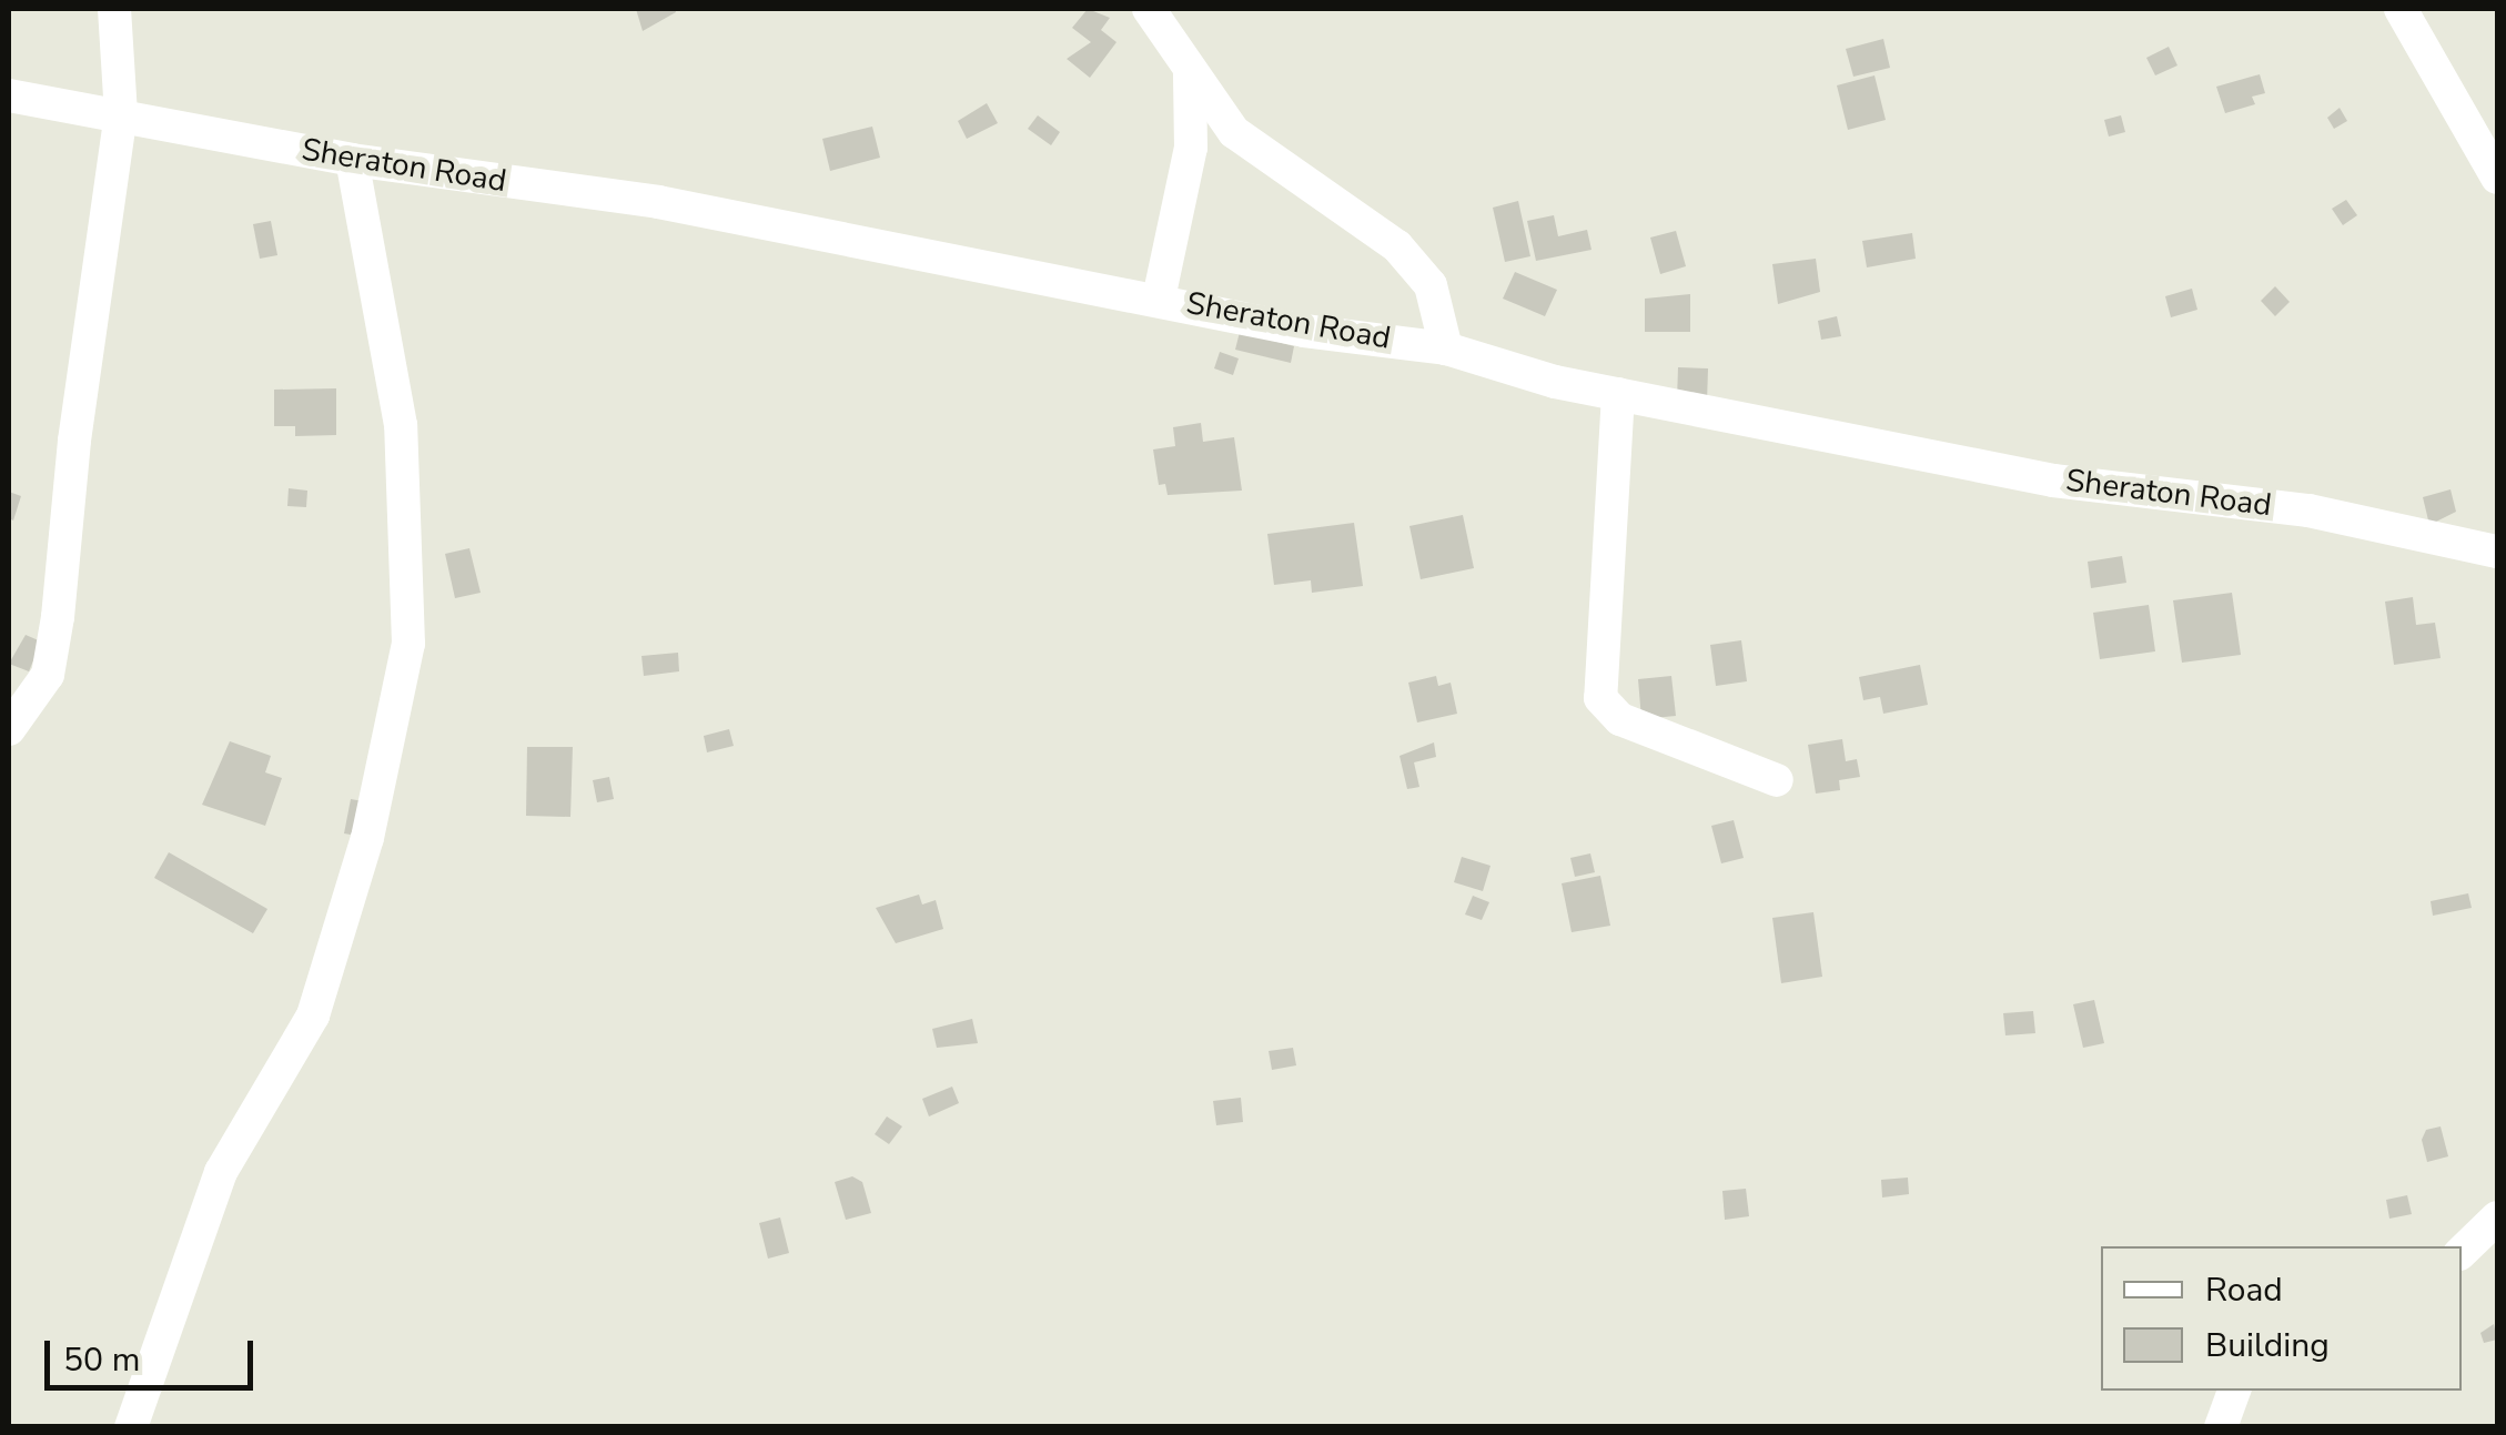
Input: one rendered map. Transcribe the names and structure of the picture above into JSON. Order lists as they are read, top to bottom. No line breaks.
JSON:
{"streets":{"street":["Sheraton Road"]},"legend":["Road","Building"],"scale_bar":"50 m"}
